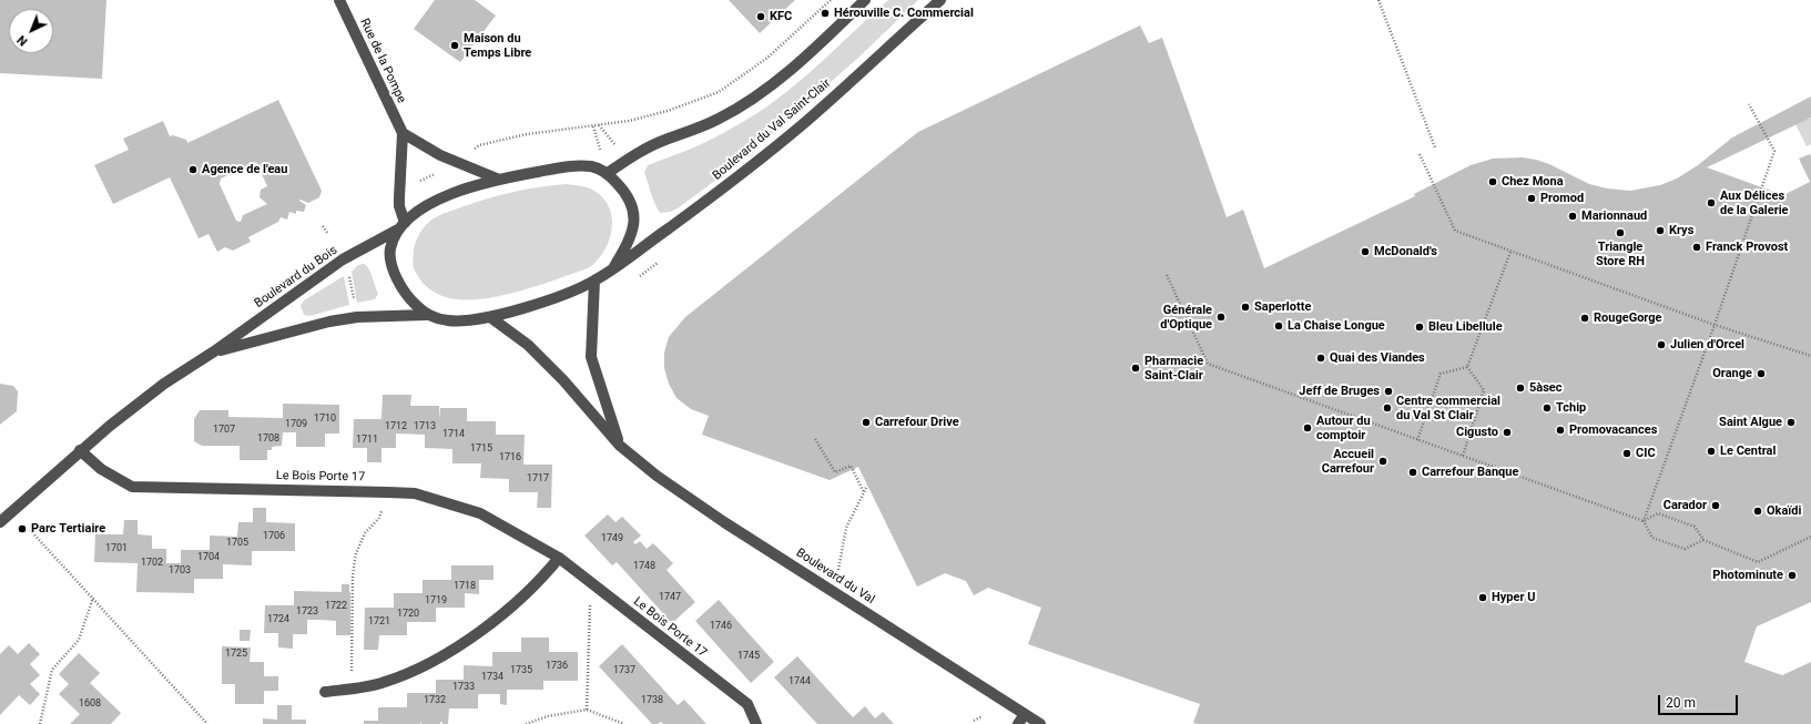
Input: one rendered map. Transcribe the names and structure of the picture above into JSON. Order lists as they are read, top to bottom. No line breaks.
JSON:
{"streets":{"street":["Rue de la Pompe","Boulevard du Val Saint-Clair","Boulevard du Bois","Le Bois Porte 17","Boulevard du Val"]},"crossings":[["Rue de la Pompe","Boulevard du Bois"],["Boulevard du Val Saint-Clair","Boulevard du Bois"],["Boulevard du Val Saint-Clair","Boulevard du Val"],["Boulevard du Bois","Le Bois Porte 17"],["Boulevard du Bois","Boulevard du Val"]],"places":["Hérouville C. Commercial","KFC","Maison du Temps Libre","Agence de l'eau","Chez Mona","Promod","Aux Délices de la Galerie","Marionnaud","Krys","Triangle Store RH","Franck Provost","McDonald's","Saperlotte","Générale d'Optique","RougeGorge","La Chaise Longue","Bleu Libellule","Julien d'Orcel","Quai des Viandes","Pharmacie Saint-Clair","Orange","5àsec","Jeff de Bruges","Centre commercial du Val St Clair","Tchip","Carrefour Drive","Saint Algue","Autour du comptoir","Promovacances","Cigusto","Le Central","CIC","Accueil Carrefour","Carrefour Banque","Carador","Okaïdi","Parc Tertiaire","Photominute","Hyper U"],"house_numbers":["1710","1709","1712","1713","1707","1714","1708","1711","1715","1716","1717","1706","1749","1705","1701","1704","1702","1748","1703","1718","1747","1719","1722","1723","1720","1724","1721","1746","1725","1745","1736","1735","1737","1734","1744","1733","1732","1738","1608"],"scale_bar":"20 m","north":"bottom left"}
